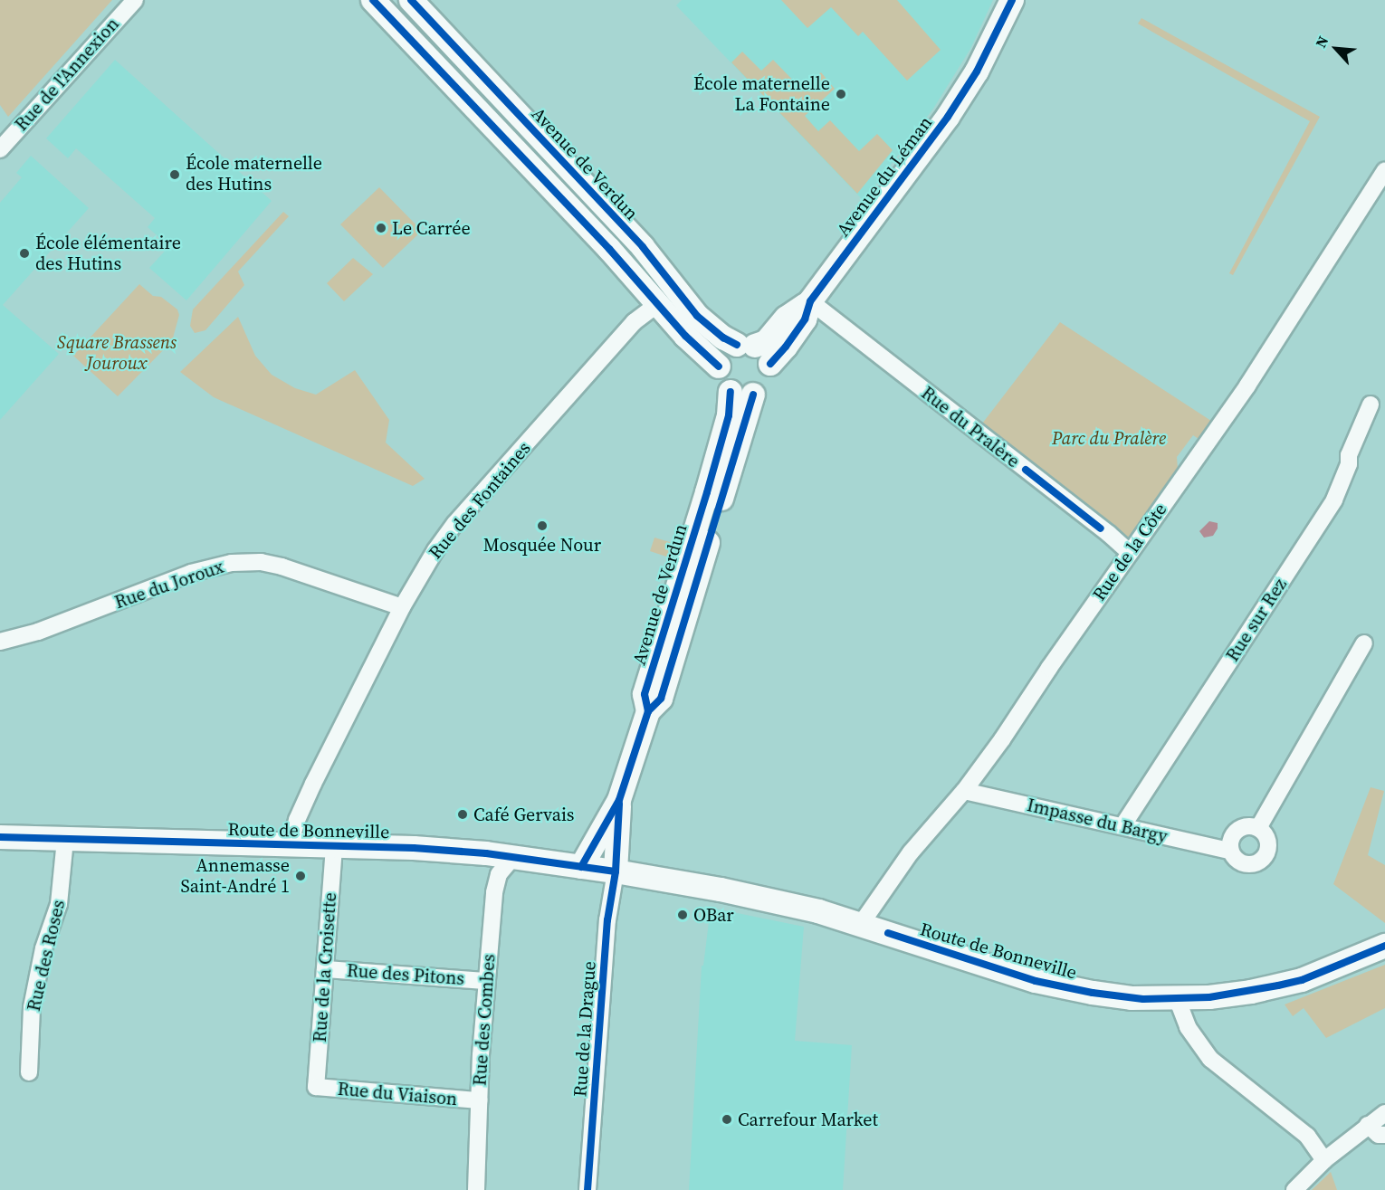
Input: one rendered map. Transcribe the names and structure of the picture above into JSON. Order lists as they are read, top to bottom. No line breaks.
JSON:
{"streets":{"street":["Rue de l'Annexion","Avenue de Verdun","Avenue du Léman","Rue du Pralère","Rue des Fontaines","Rue de la Côte","Rue du Joroux","Rue sur Rez","Impasse du Bargy","Route de Bonneville","Rue des Roses","Rue de la Croisette","Rue des Pitons","Rue des Combes","Rue de la Drague","Rue du Viaison"]},"crossings":[["Avenue de Verdun","Avenue du Léman"],["Avenue de Verdun","Route de Bonneville"],["Avenue de Verdun","Rue de la Drague"],["Avenue du Léman","Rue du Pralère"],["Rue du Pralère","Rue de la Côte"],["Rue des Fontaines","Rue du Joroux"],["Rue des Fontaines","Route de Bonneville"],["Rue de la Côte","Impasse du Bargy"],["Rue de la Côte","Route de Bonneville"],["Rue sur Rez","Impasse du Bargy"],["Route de Bonneville","Rue des Roses"],["Route de Bonneville","Rue de la Croisette"],["Route de Bonneville","Rue des Combes"],["Route de Bonneville","Rue de la Drague"],["Rue de la Croisette","Rue des Pitons"],["Rue de la Croisette","Rue du Viaison"],["Rue des Pitons","Rue des Combes"],["Rue des Combes","Rue du Viaison"]],"parks":["Square Brassens Jouroux","Parc du Pralère"],"places":["École maternelle La Fontaine","École maternelle des Hutins","Le Carrée","École élémentaire des Hutins","Mosquée Nour","Café Gervais","Annemasse Saint-André 1","OBar","Carrefour Market"],"north":"top left"}
